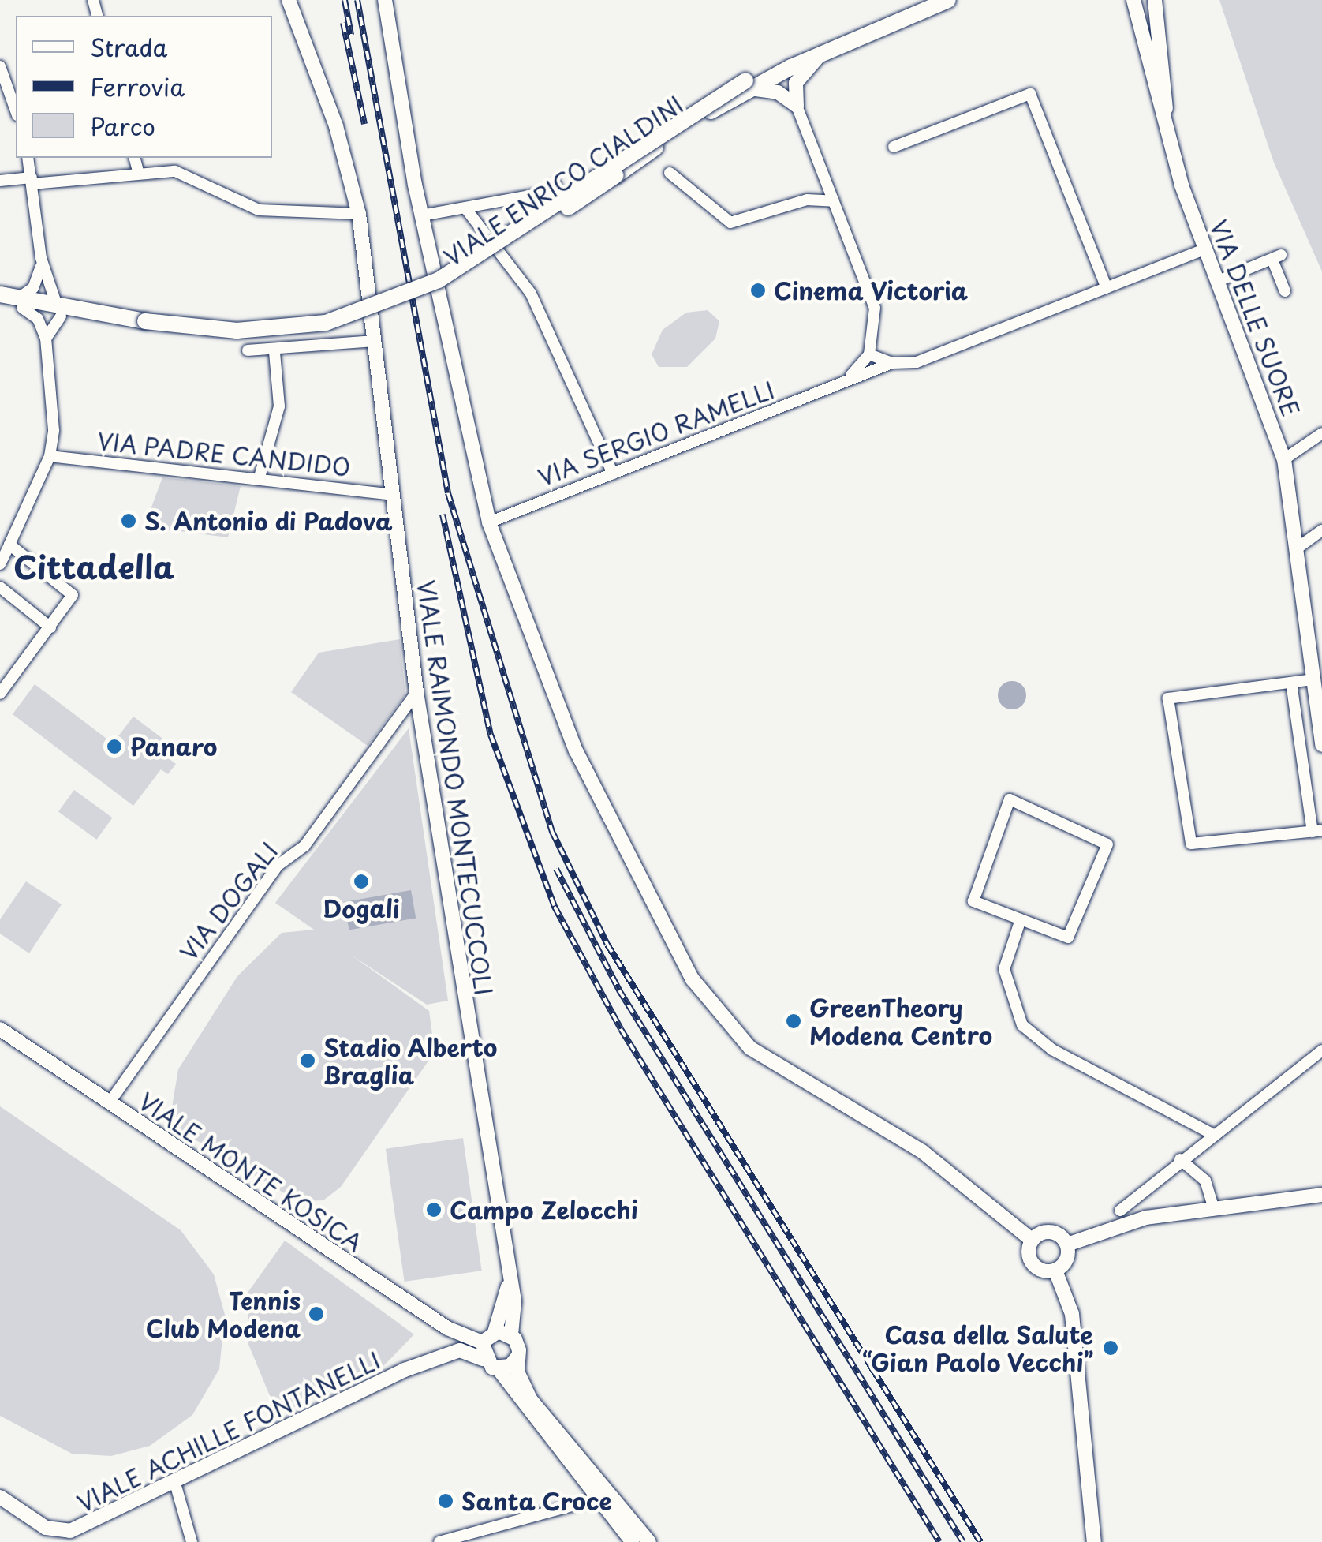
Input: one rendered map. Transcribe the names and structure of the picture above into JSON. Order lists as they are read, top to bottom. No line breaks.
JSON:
{"streets":{"main road":["VIALE ENRICO CIALDINI"],"street":["VIA DELLE SUORE","VIA SERGIO RAMELLI","VIA PADRE CANDIDO","VIALE RAIMONDO MONTECUCCOLI","VIA DOGALI","VIALE MONTE KOSICA","VIALE ACHILLE FONTANELLI"]},"crossings":[["VIA DELLE SUORE","VIA SERGIO RAMELLI"],["VIA PADRE CANDIDO","VIALE RAIMONDO MONTECUCCOLI"],["VIALE RAIMONDO MONTECUCCOLI","VIA DOGALI"],["VIALE RAIMONDO MONTECUCCOLI","VIALE MONTE KOSICA"],["VIALE RAIMONDO MONTECUCCOLI","VIALE ACHILLE FONTANELLI"],["VIA DOGALI","VIALE MONTE KOSICA"],["VIALE MONTE KOSICA","VIALE ACHILLE FONTANELLI"]],"districts":["Cittadella"],"places":["Cinema Victoria","S. Antonio di Padova","Panaro","Dogali","GreenTheory Modena Centro","Stadio Alberto Braglia","Campo Zelocchi","Tennis Club Modena","Casa della Salute “Gian Paolo Vecchi”","Santa Croce"],"legend":["Strada","Ferrovia","Parco"]}
